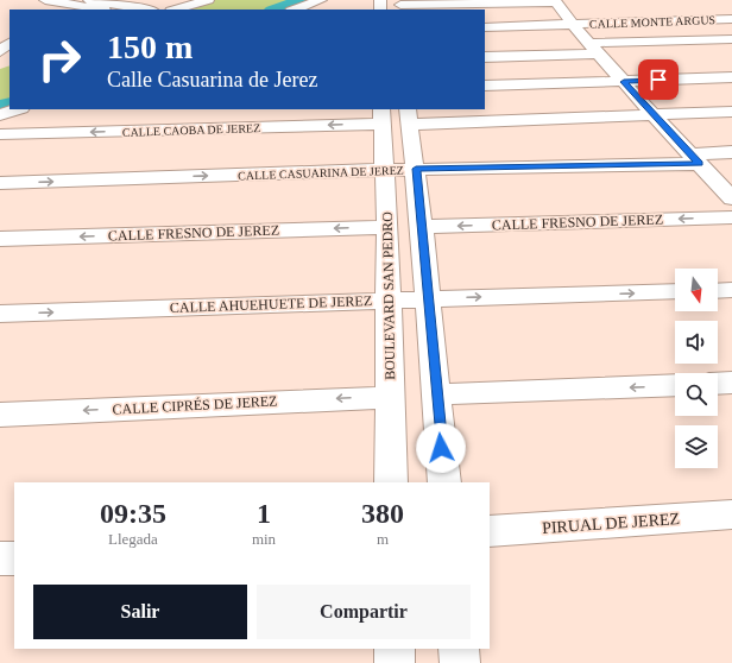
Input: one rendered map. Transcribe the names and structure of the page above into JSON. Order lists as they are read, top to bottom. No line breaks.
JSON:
{"streets":{"street":["CALLE MONTE ARGUS","CALLE CAOBA DE JEREZ","CALLE CASUARINA DE JEREZ","CALLE FRESNO DE JEREZ","BOULEVARD SAN PEDRO","CALLE AHUEHUETE DE JEREZ","CALLE CIPRÉS DE JEREZ","PIRUAL DE JEREZ"]},"crossings":[["CALLE CAOBA DE JEREZ","BOULEVARD SAN PEDRO"],["CALLE CASUARINA DE JEREZ","BOULEVARD SAN PEDRO"],["CALLE FRESNO DE JEREZ","BOULEVARD SAN PEDRO"],["BOULEVARD SAN PEDRO","CALLE AHUEHUETE DE JEREZ"],["BOULEVARD SAN PEDRO","CALLE CIPRÉS DE JEREZ"]],"one_way":["CALLE CIPRÉS DE JEREZ"],"north":"bottom","page":{"turn":["150 m","Calle Casuarina de Jerez"],"eta":["09:35","Llegada","1","min","380","m"],"buttons":["Salir","Compartir"]}}
